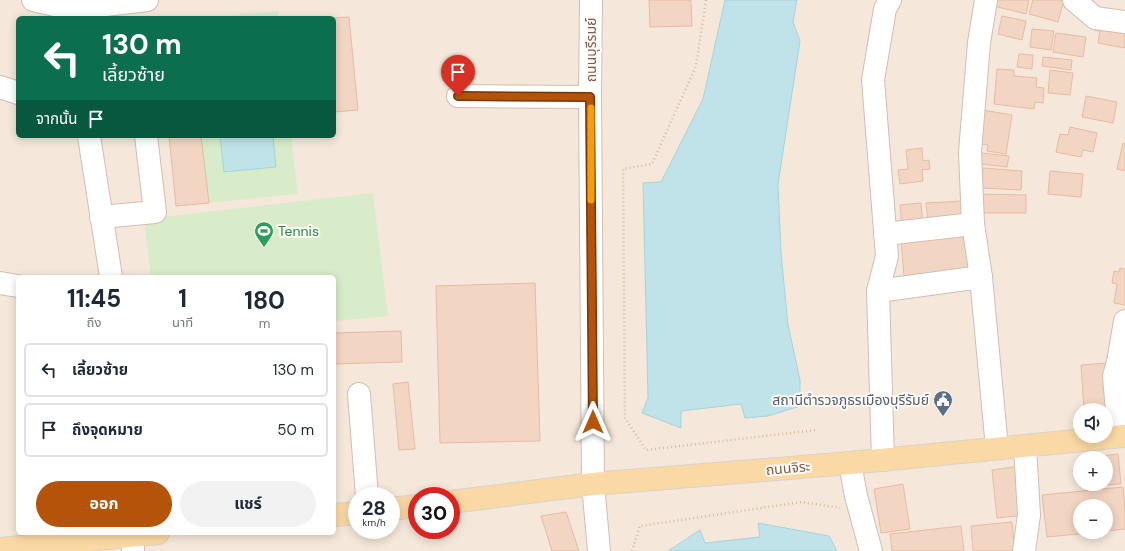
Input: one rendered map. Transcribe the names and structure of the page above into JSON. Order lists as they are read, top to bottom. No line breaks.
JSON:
{"streets":{"main road":["ถนนจิระ"],"street":["ถนนบุรีรมย์"]},"crossings":[["ถนนบุรีรมย์","ถนนจิระ"]],"places":{"sports":["Tennis"],"public building":["สถานีตำรวจภูธรเมืองบุรีรัมย์"]},"page":{"turn":["130 m","เลี้ยวซ้าย"],"then":"จากนั้น","eta":["11:45","ถึง","1","นาที","180","m"],"list":[{"name":"เลี้ยวซ้าย","value":"130 m"},{"name":"ถึงจุดหมาย","value":"50 m"}],"map_buttons":["+","−"],"buttons":["ออก","แชร์"],"speed":"28 km/h","limit":"30"}}
